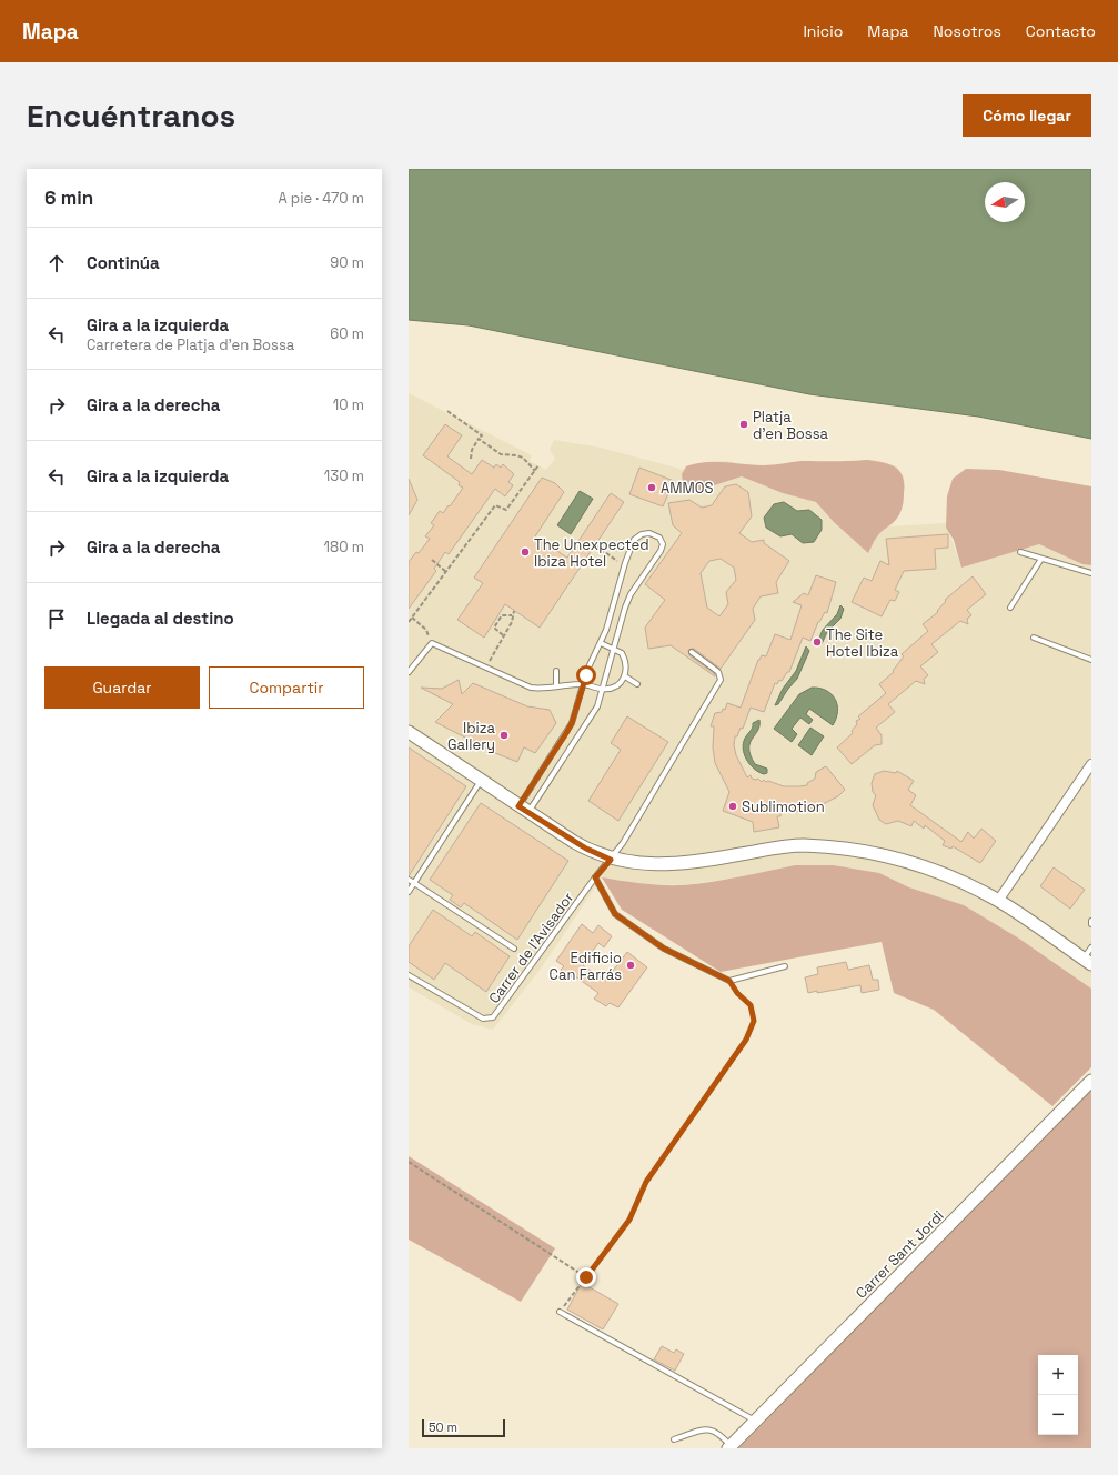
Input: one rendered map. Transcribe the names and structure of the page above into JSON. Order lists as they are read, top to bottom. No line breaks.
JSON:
{"streets":{"street":["Carrer Sant Jordi"],"lane":["Carrer de l'Avisador"]},"places":["Platja d'en Bossa","AMMOS","The Unexpected Ibiza Hotel","The Site Hotel Ibiza","Ibiza Gallery","Sublimotion","Edificio Can Farrás"],"scale_bar":"50 m","north":"left","page":{"header":"Mapa","nav":["Inicio","Mapa","Nosotros","Contacto"],"buttons":["Cómo llegar",["Guardar","Compartir"]],"title":"Encuéntranos","heading":["6 min","A pie · 470 m"],"list":[["Continúa","90 m"],["Gira a la izquierda","Carretera de Platja d'en Bossa","60 m"],["Gira a la derecha","10 m"],["Gira a la izquierda","130 m"],["Gira a la derecha","180 m"],"Llegada al destino"],"map_buttons":["+","−"],"scale":"50 m"}}
